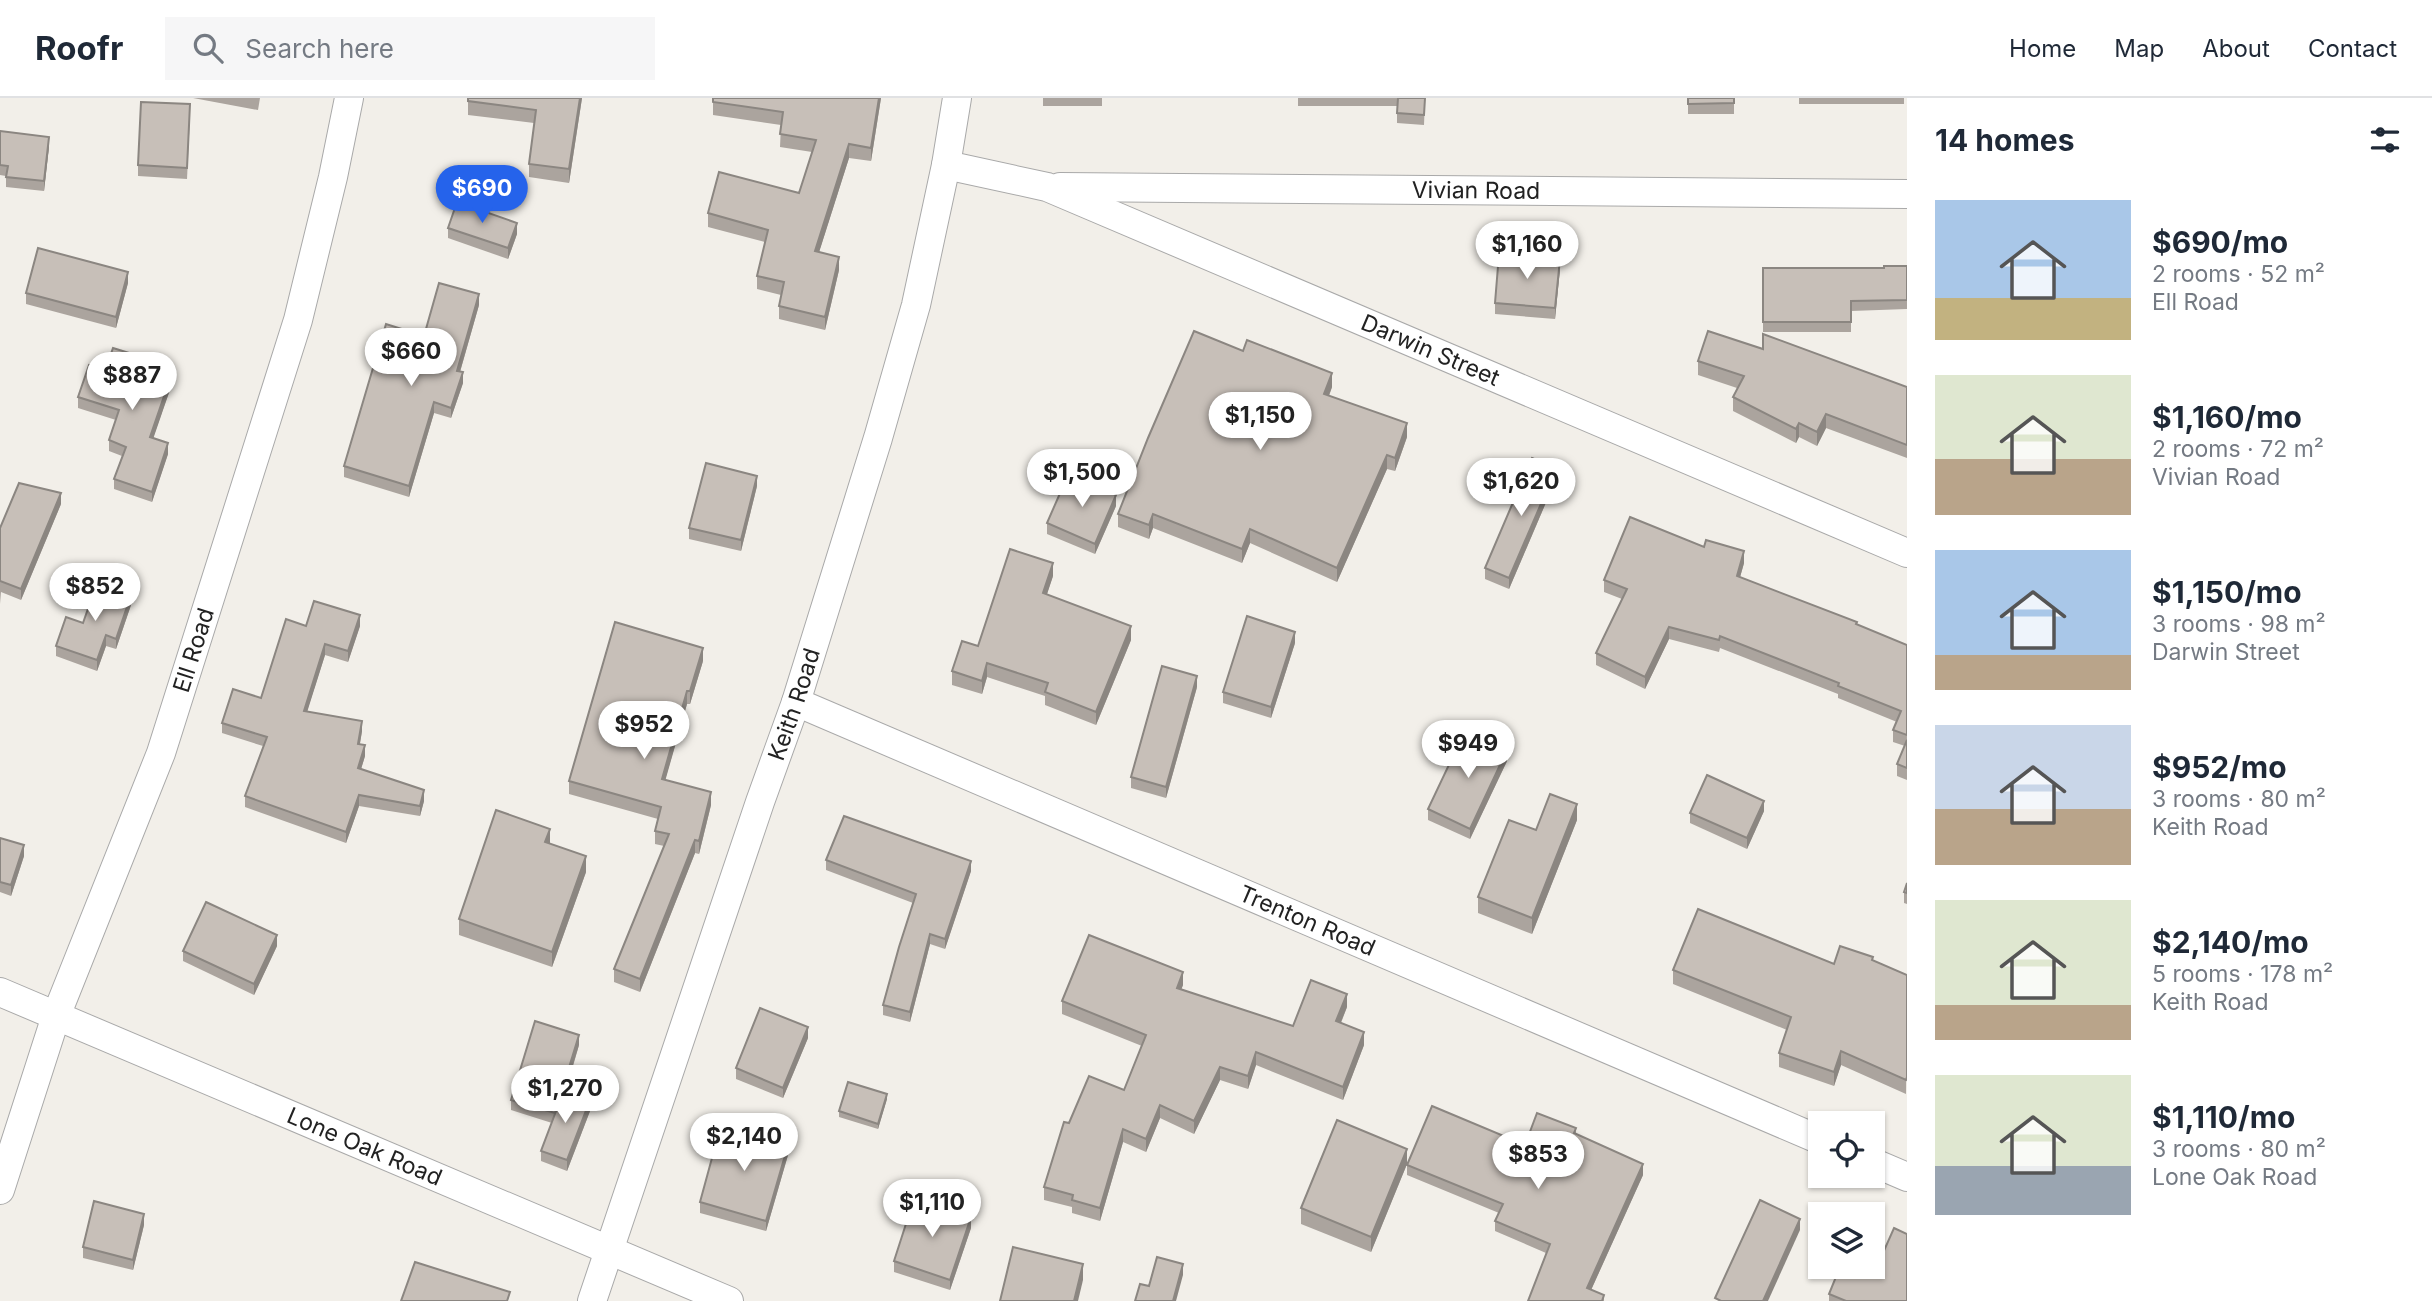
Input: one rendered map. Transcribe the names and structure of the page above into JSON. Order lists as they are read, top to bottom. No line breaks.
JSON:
{"streets":{"street":["Vivian Road","Darwin Street","Ell Road","Keith Road","Trenton Road","Lone Oak Road"]},"crossings":[["Vivian Road","Darwin Street"],["Darwin Street","Keith Road"],["Ell Road","Lone Oak Road"],["Keith Road","Trenton Road"],["Keith Road","Lone Oak Road"]],"page":{"header":"Roofr","search":"Search here","nav":["Home","Map","About","Contact"],"heading":"14 homes","price":["$690","$1,160","$660","$887","$1,150","$1,500","$1,620","$852","$952","$949","$1,270","$2,140","$853","$1,110"],"list":[{"name":"$690/mo","note":"2 rooms · 52 m² · Ell Road"},{"name":"$1,160/mo","note":"2 rooms · 72 m² · Vivian Road"},{"name":"$1,150/mo","note":"3 rooms · 98 m² · Darwin Street"},{"name":"$952/mo","note":"3 rooms · 80 m² · Keith Road"},{"name":"$2,140/mo","note":"5 rooms · 178 m² · Keith Road"},{"name":"$1,110/mo","note":"3 rooms · 80 m² · Lone Oak Road"}]}}
